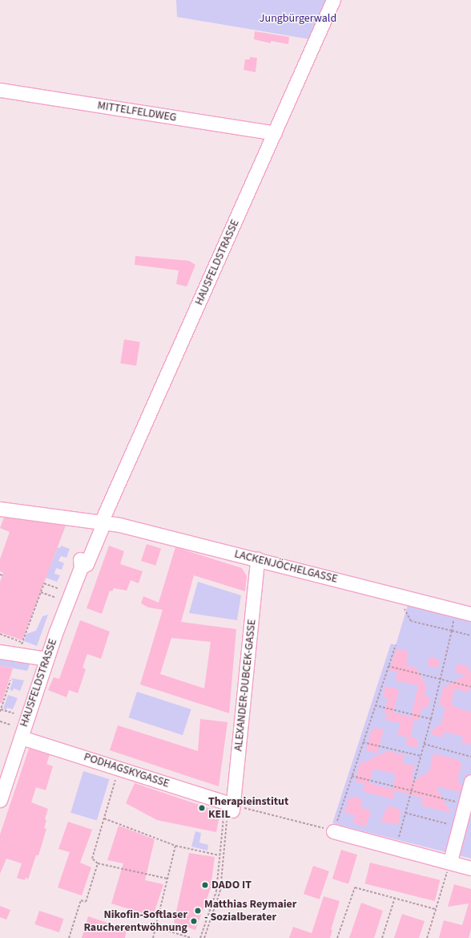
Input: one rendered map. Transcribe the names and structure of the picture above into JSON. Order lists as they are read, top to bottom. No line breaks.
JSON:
{"streets":{"street":["MITTELFELDWEG","HAUSFELDSTRASSE","LACKENJÖCHELGASSE","ALEXANDER-DUBCEK-GASSE","PODHAGSKYGASSE"]},"crossings":[["MITTELFELDWEG","HAUSFELDSTRASSE"],["HAUSFELDSTRASSE","LACKENJÖCHELGASSE"],["HAUSFELDSTRASSE","PODHAGSKYGASSE"],["LACKENJÖCHELGASSE","ALEXANDER-DUBCEK-GASSE"],["ALEXANDER-DUBCEK-GASSE","PODHAGSKYGASSE"]],"parks":["Jungbürgerwald"],"places":["Therapieinstitut KEIL","DADO IT","Matthias Reymaier - Sozialberater","Nikofin-Softlaser Raucherentwöhnung"]}
